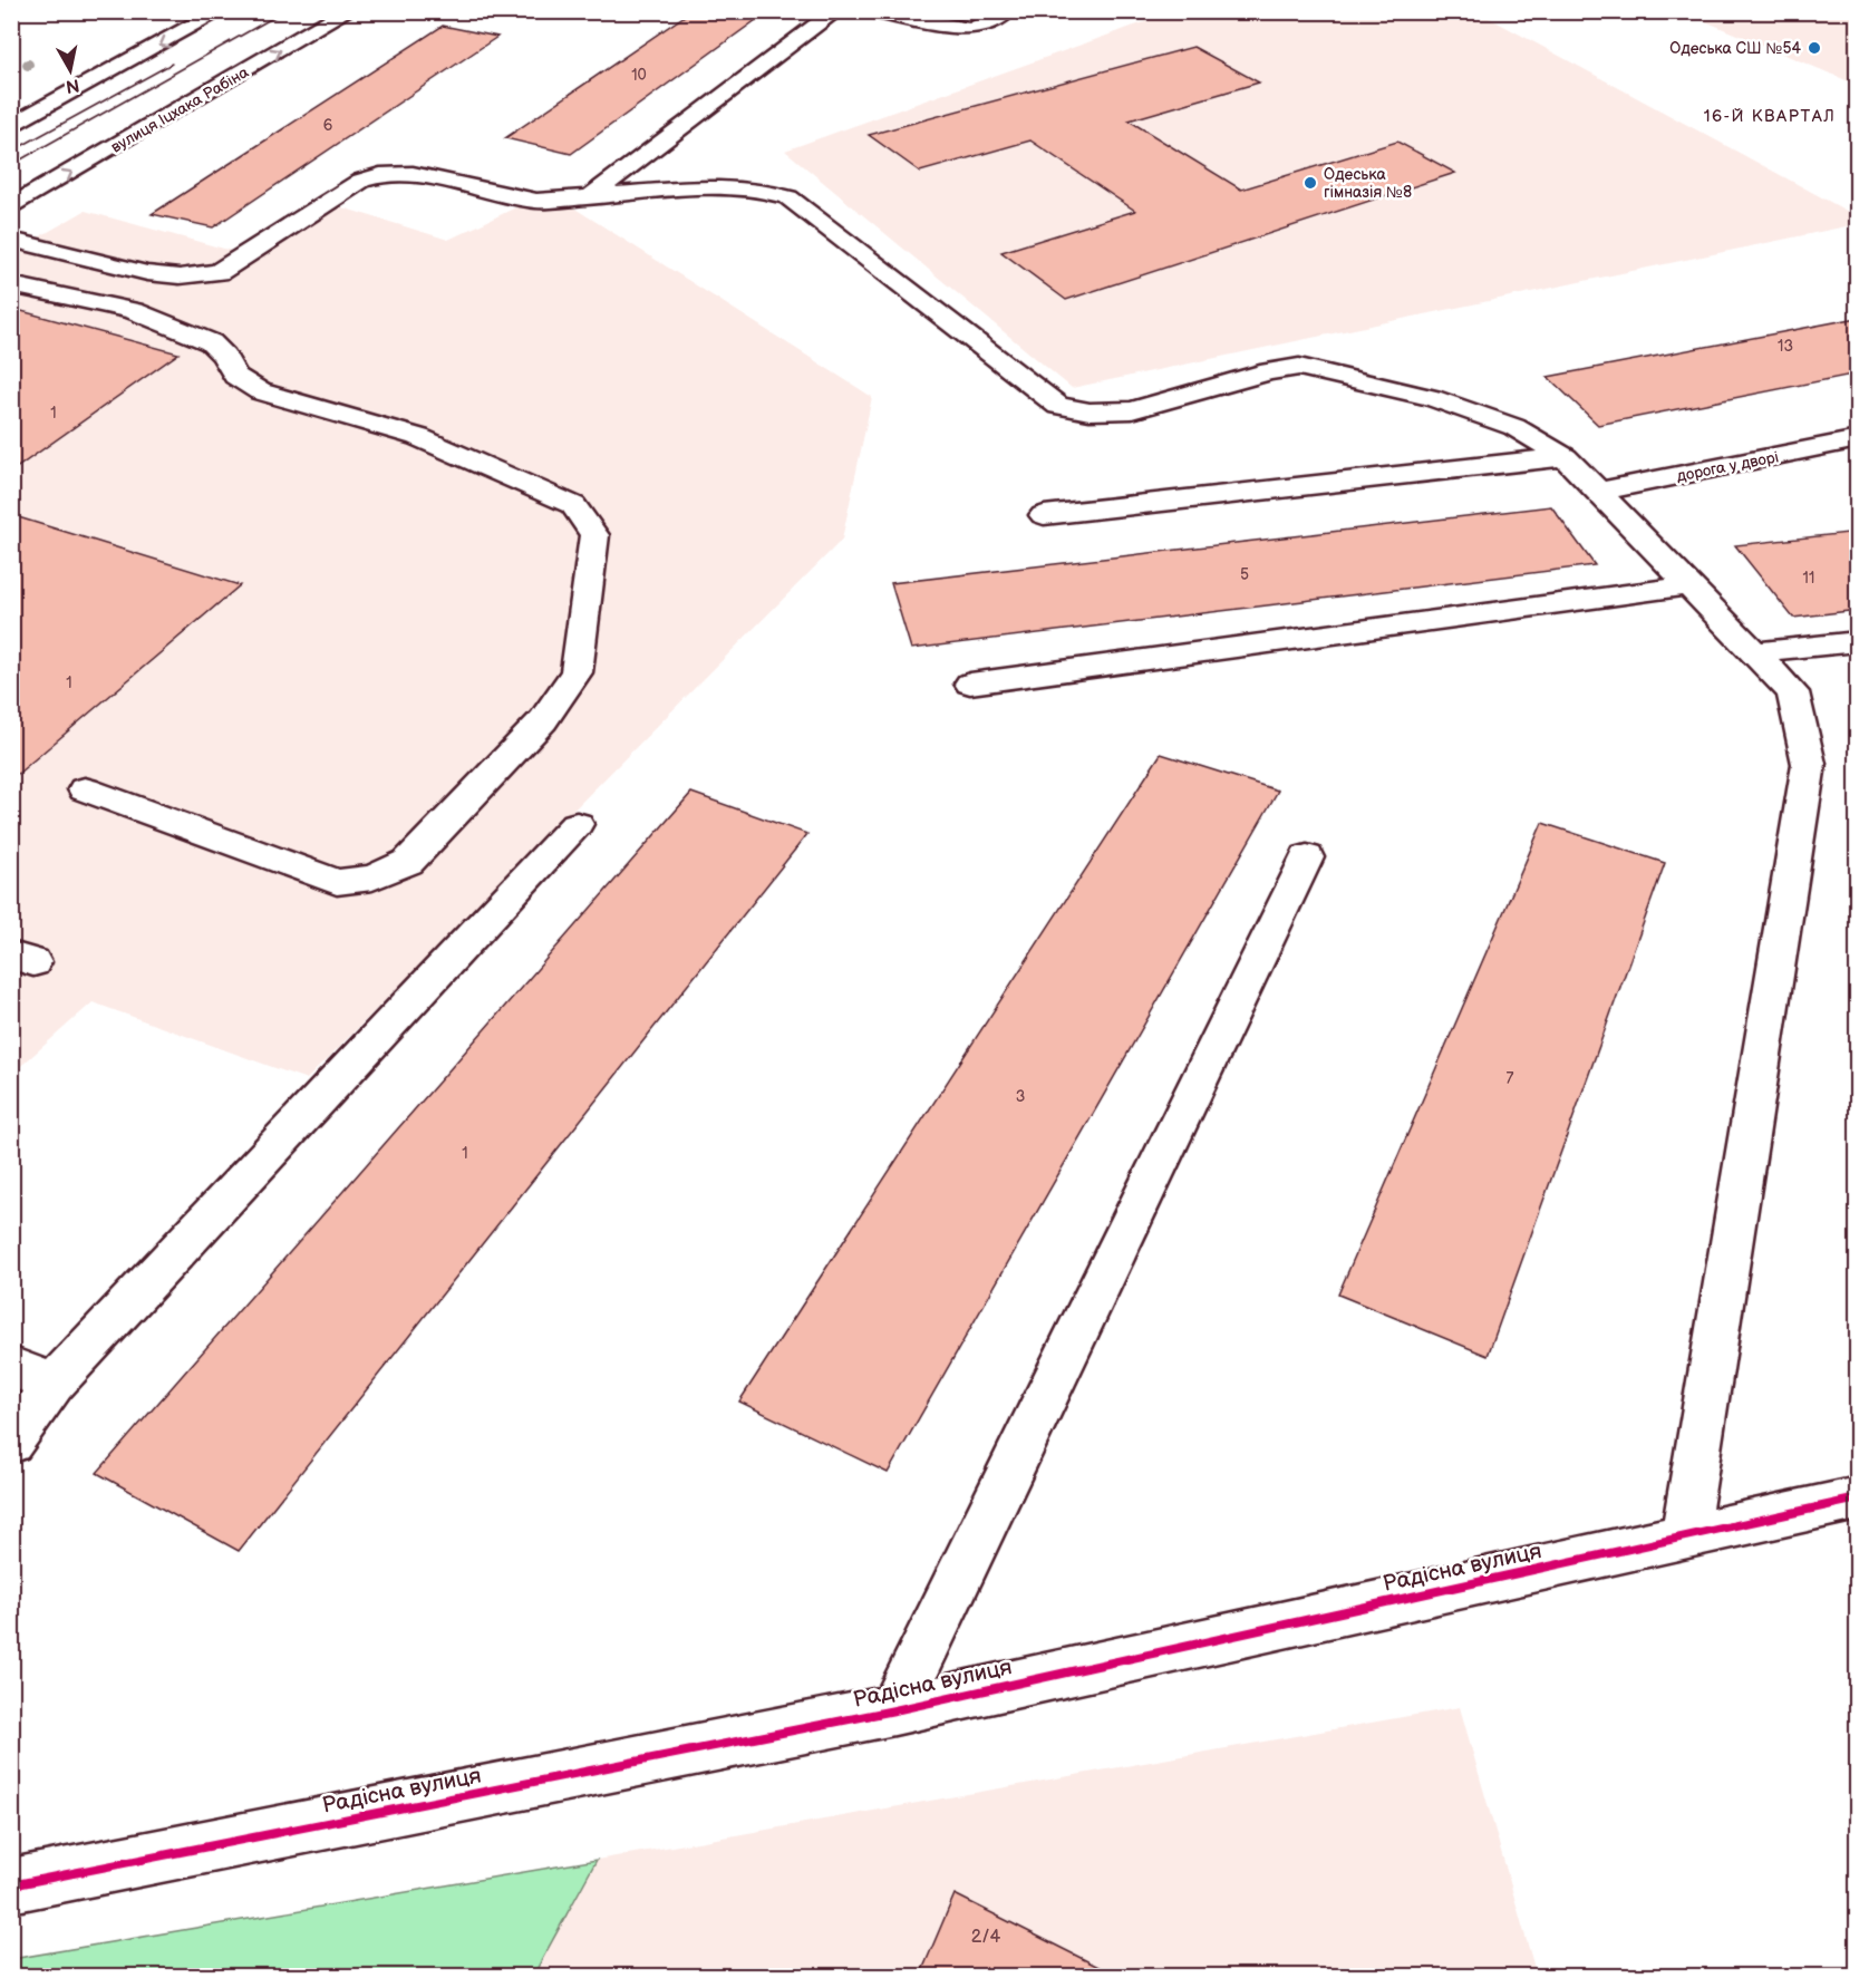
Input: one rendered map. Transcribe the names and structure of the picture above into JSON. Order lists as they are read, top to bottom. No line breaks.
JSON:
{"streets":{"main road":["вулиця Іцхака Рабіна","дорога у дворі","Радісна вулиця"]},"districts":["16-Й КВАРТАЛ"],"places":["Одеська СШ №54","Одеська гімназія №8"],"house_numbers":["10","6","13","1","5","11","1","7","3","1","2/4"],"north":"bottom"}
